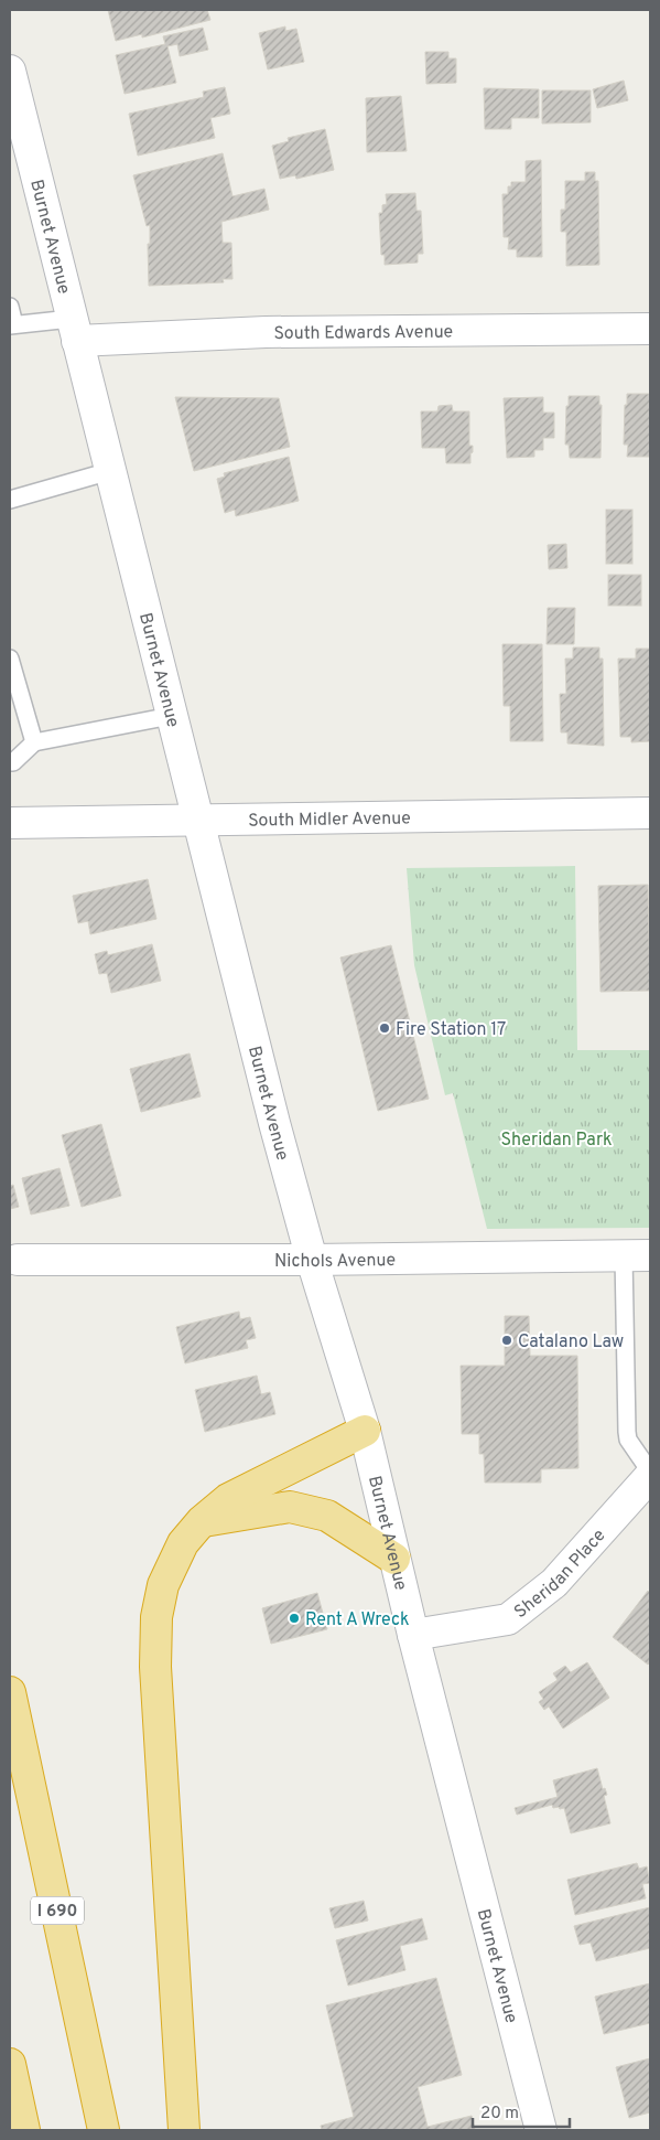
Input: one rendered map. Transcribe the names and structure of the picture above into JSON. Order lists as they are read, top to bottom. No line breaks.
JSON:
{"streets":{"highway":["I 690"],"street":["Burnet Avenue","South Edwards Avenue","South Midler Avenue","Nichols Avenue","Sheridan Place"]},"crossings":[["Burnet Avenue","South Edwards Avenue"],["Burnet Avenue","South Midler Avenue"],["Burnet Avenue","Nichols Avenue"],["Burnet Avenue","Sheridan Place"]],"parks":["Sheridan Park"],"places":["Fire Station 17","Catalano Law","Rent A Wreck"],"scale_bar":"20 m"}
